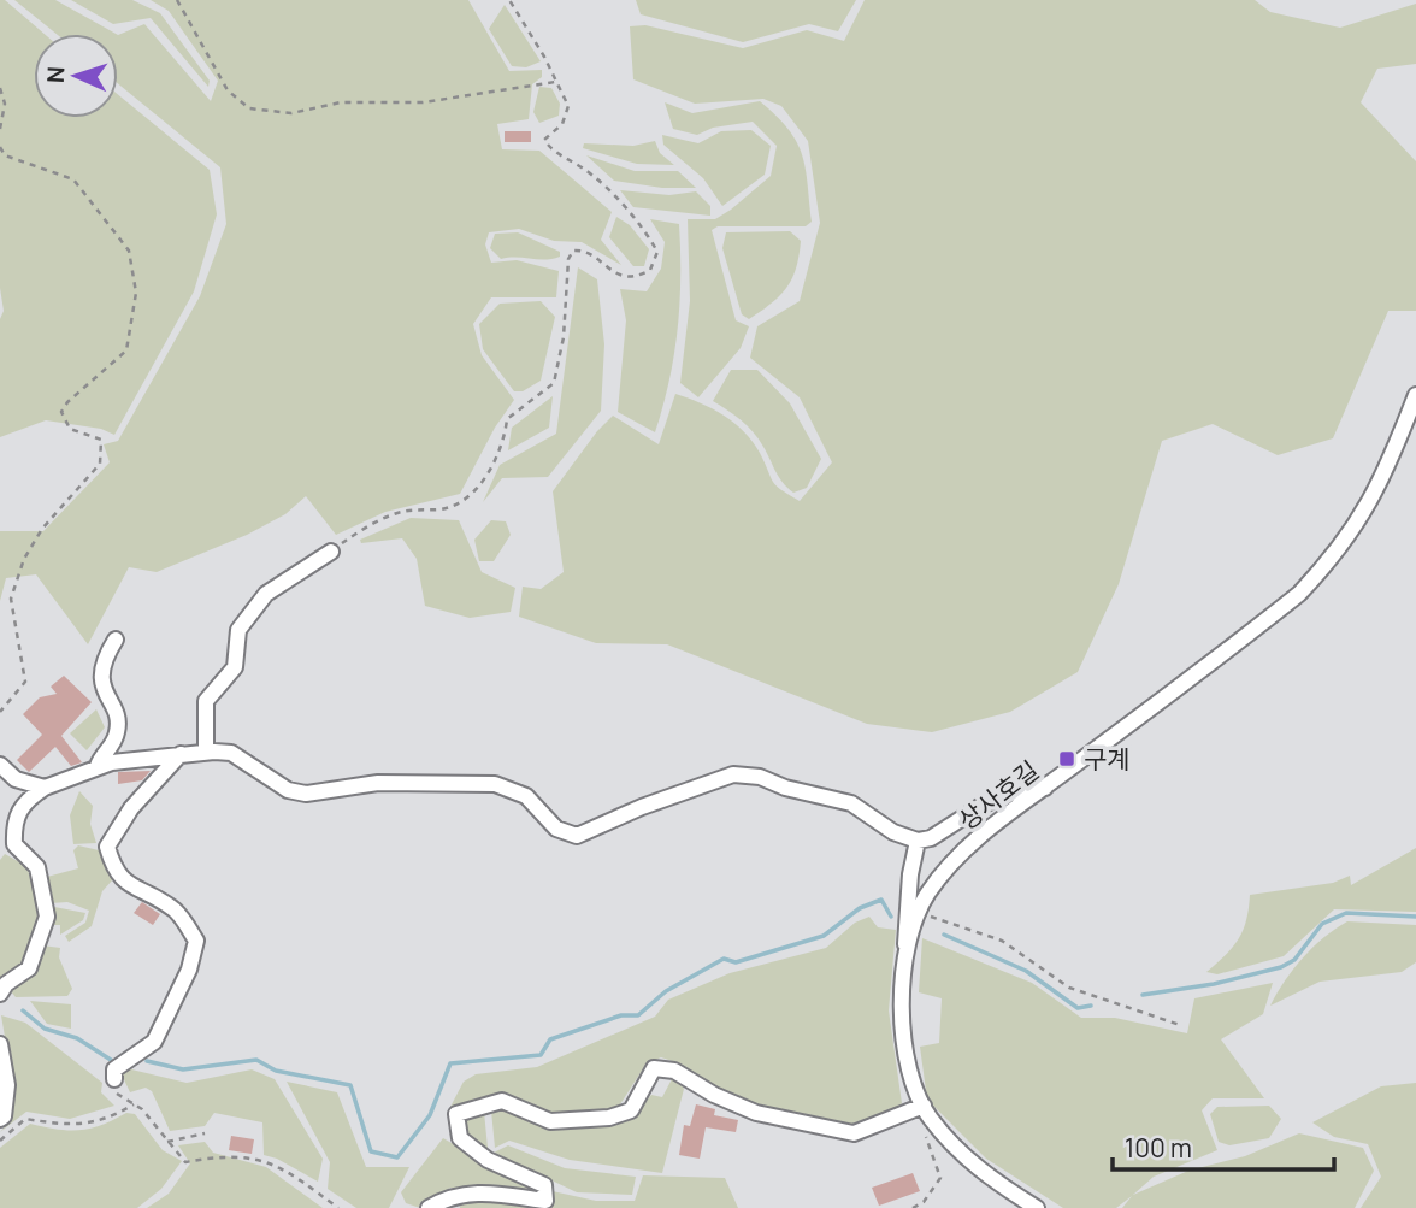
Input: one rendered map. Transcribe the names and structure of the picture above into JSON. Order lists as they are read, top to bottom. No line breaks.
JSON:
{"streets":{"street":["상사호길"]},"places":{"transit":["구계"]},"scale_bar":"100 m","north":"left"}
